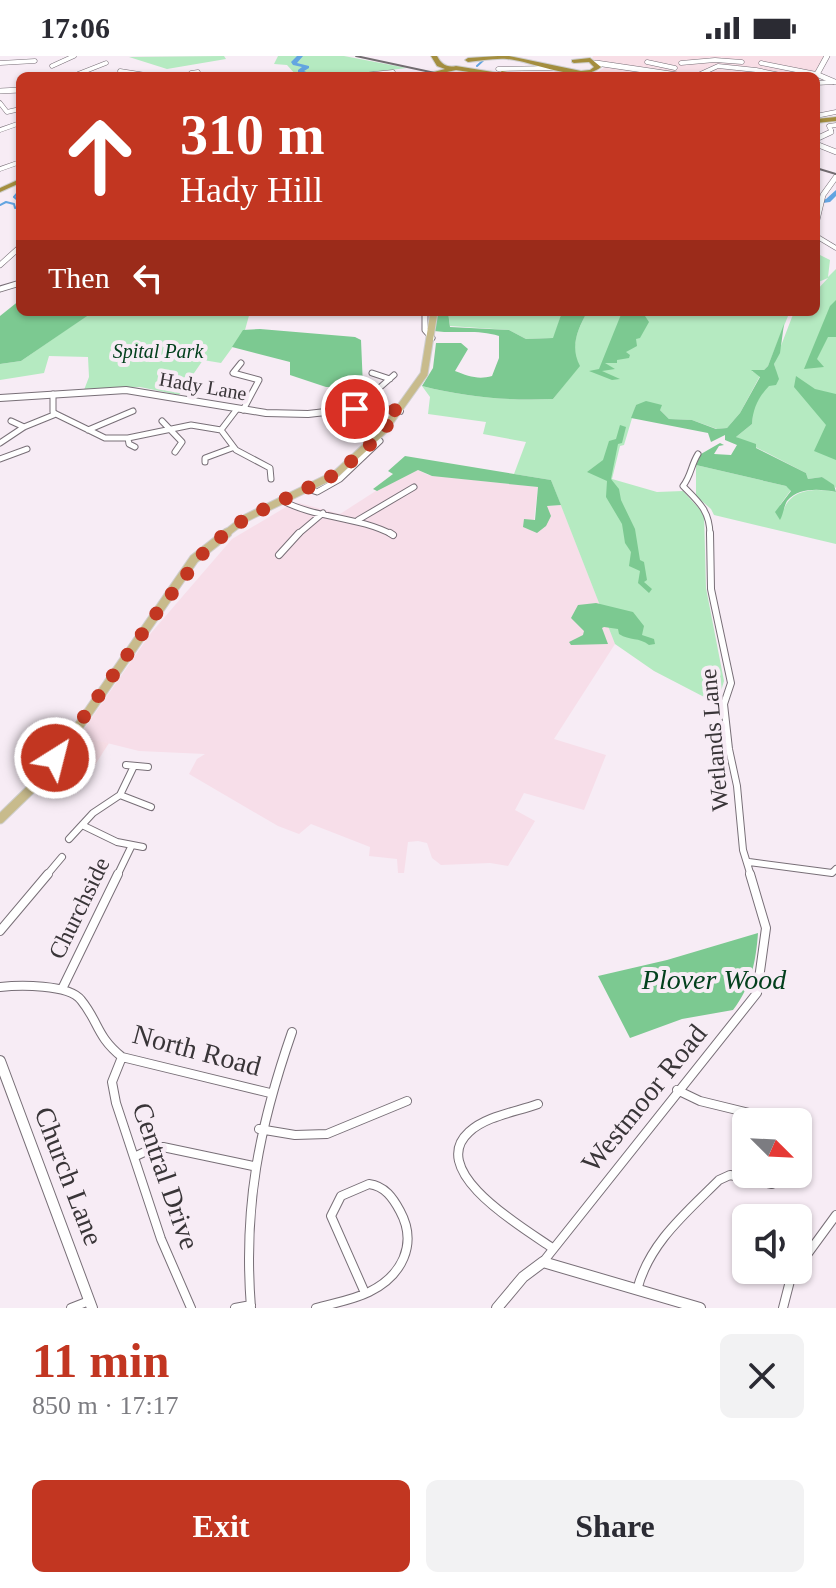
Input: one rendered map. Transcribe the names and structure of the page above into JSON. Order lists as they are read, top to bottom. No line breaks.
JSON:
{"streets":{"street":["Hady Lane","Wetlands Lane","Churchside","North Road","Westmoor Road","Church Lane","Central Drive"]},"crossings":[["Wetlands Lane","Westmoor Road"],["Churchside","North Road"],["North Road","Central Drive"]],"parks":["Spital Park","Plover Wood"],"north":"bottom right","page":{"status":"17:06","turn":["310 m","Hady Hill"],"then":"Then","heading":["11 min","850 m · 17:17"],"buttons":["Exit","Share"]}}
